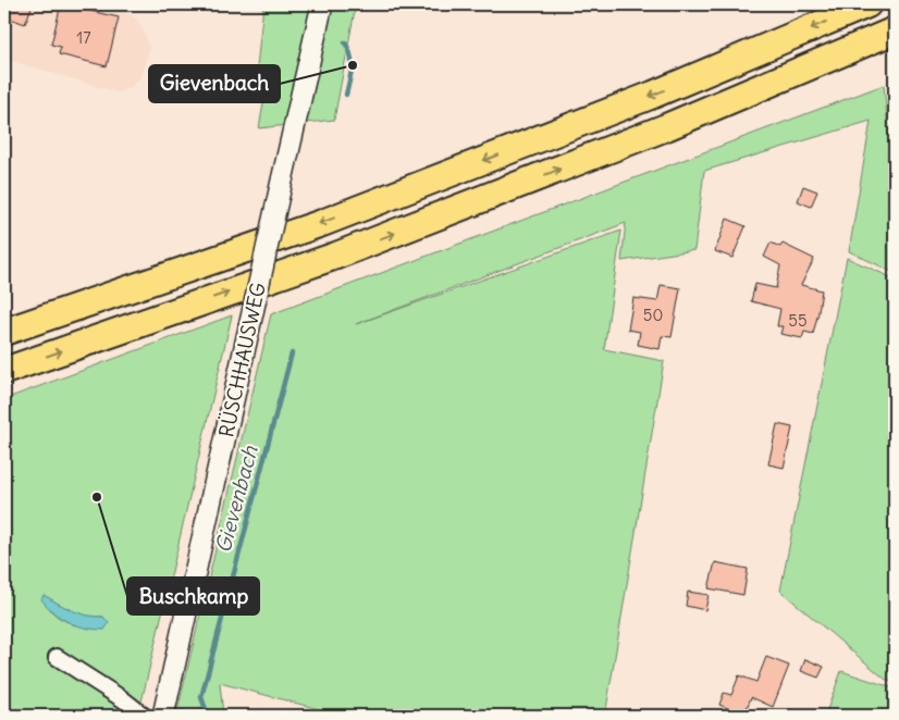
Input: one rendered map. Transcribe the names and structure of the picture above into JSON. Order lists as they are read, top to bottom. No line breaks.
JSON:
{"streets":{"main road":["RÜSCHHAUSWEG"]},"water":["Gievenbach"],"places":["Gievenbach","Buschkamp"],"house_numbers":["17","50","55"]}
